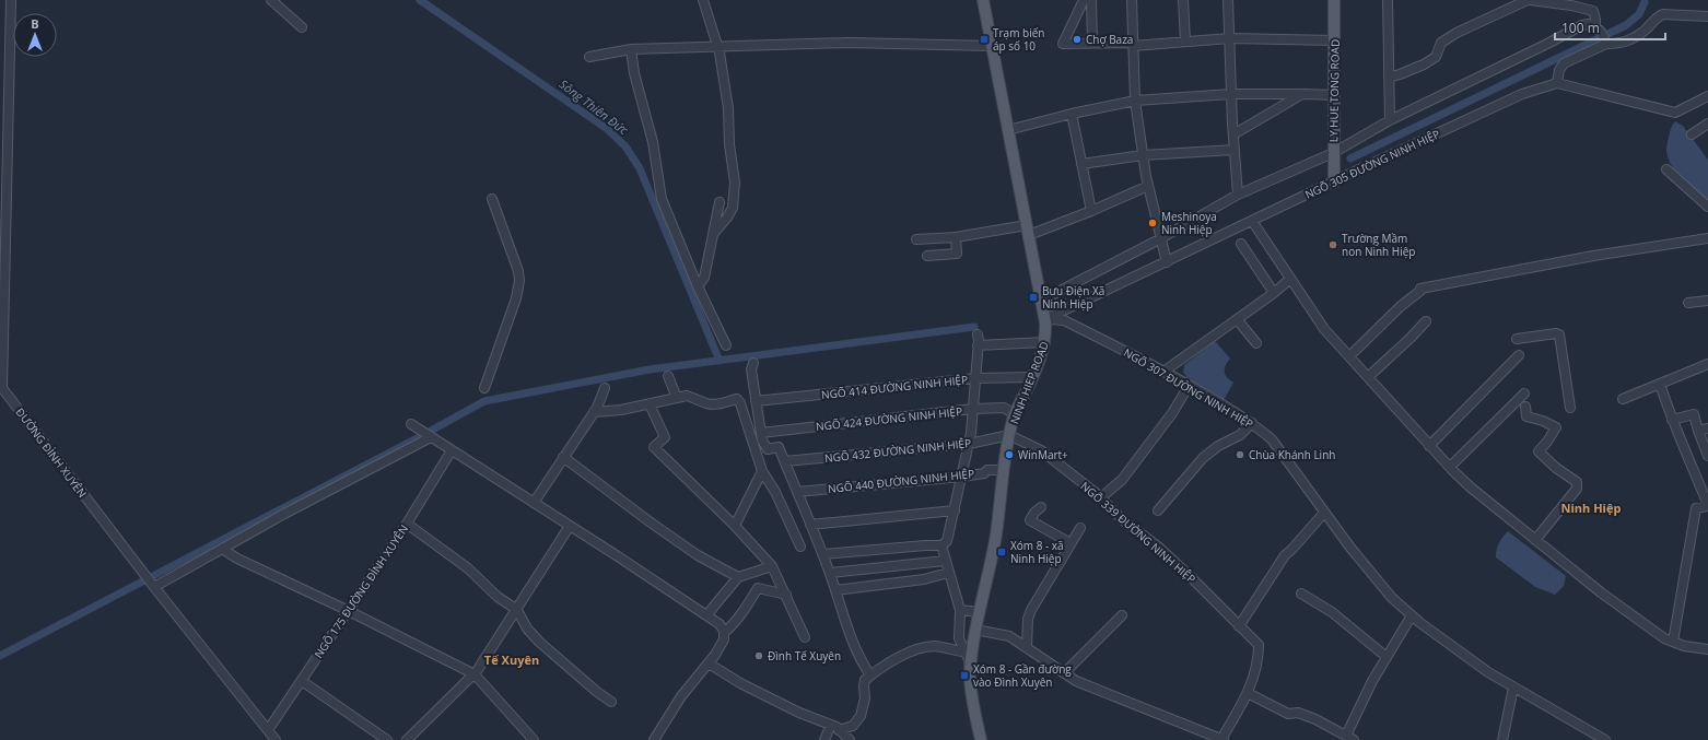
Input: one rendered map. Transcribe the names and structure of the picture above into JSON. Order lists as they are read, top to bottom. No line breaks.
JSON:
{"streets":{"main road":["LY HUE TONG ROAD","NINH HIEP ROAD"],"street":["NGÕ 305 ĐƯỜNG NINH HIỆP","NGÕ 414 ĐƯỜNG NINH HIỆP","NGÕ 307 ĐƯỜNG NINH HIỆP","NGÕ 424 ĐƯỜNG NINH HIỆP","NGÕ 432 ĐƯỜNG NINH HIỆP","ĐƯỜNG ĐÌNH XUYÊN","NGÕ 440 ĐƯỜNG NINH HIỆP","NGÕ 339 ĐƯỜNG NINH HIỆP","NGÕ 175 ĐƯỜNG ĐÌNH XUYÊN"]},"crossings":[["LY HUE TONG ROAD","NGÕ 305 ĐƯỜNG NINH HIỆP"],["NGÕ 305 ĐƯỜNG NINH HIỆP","NINH HIEP ROAD"],["NGÕ 305 ĐƯỜNG NINH HIỆP","NGÕ 307 ĐƯỜNG NINH HIỆP"],["NINH HIEP ROAD","NGÕ 414 ĐƯỜNG NINH HIỆP"],["NINH HIEP ROAD","NGÕ 307 ĐƯỜNG NINH HIỆP"],["NINH HIEP ROAD","NGÕ 424 ĐƯỜNG NINH HIỆP"],["NINH HIEP ROAD","NGÕ 432 ĐƯỜNG NINH HIỆP"],["NINH HIEP ROAD","NGÕ 440 ĐƯỜNG NINH HIỆP"],["NINH HIEP ROAD","NGÕ 339 ĐƯỜNG NINH HIỆP"],["NGÕ 432 ĐƯỜNG NINH HIỆP","NGÕ 339 ĐƯỜNG NINH HIỆP"]],"districts":["Ninh Hiệp","Tế Xuyên"],"water":["Sông Thiên Đức"],"places":{"transit":["Trạm biến áp số 10","Bưu Điện Xã Ninh Hiệp","Xóm 8 - xã Ninh Hiệp","Xóm 8 - Gần đường vào Đình Xuyên"],"other":["Chợ Baza","Meshinoya Ninh Hiệp","Trường Mầm non Ninh Hiệp","WinMart+","Chùa Khánh Linh","Đình Tế Xuyên"]},"scale_bar":"100 m","north":"top"}
